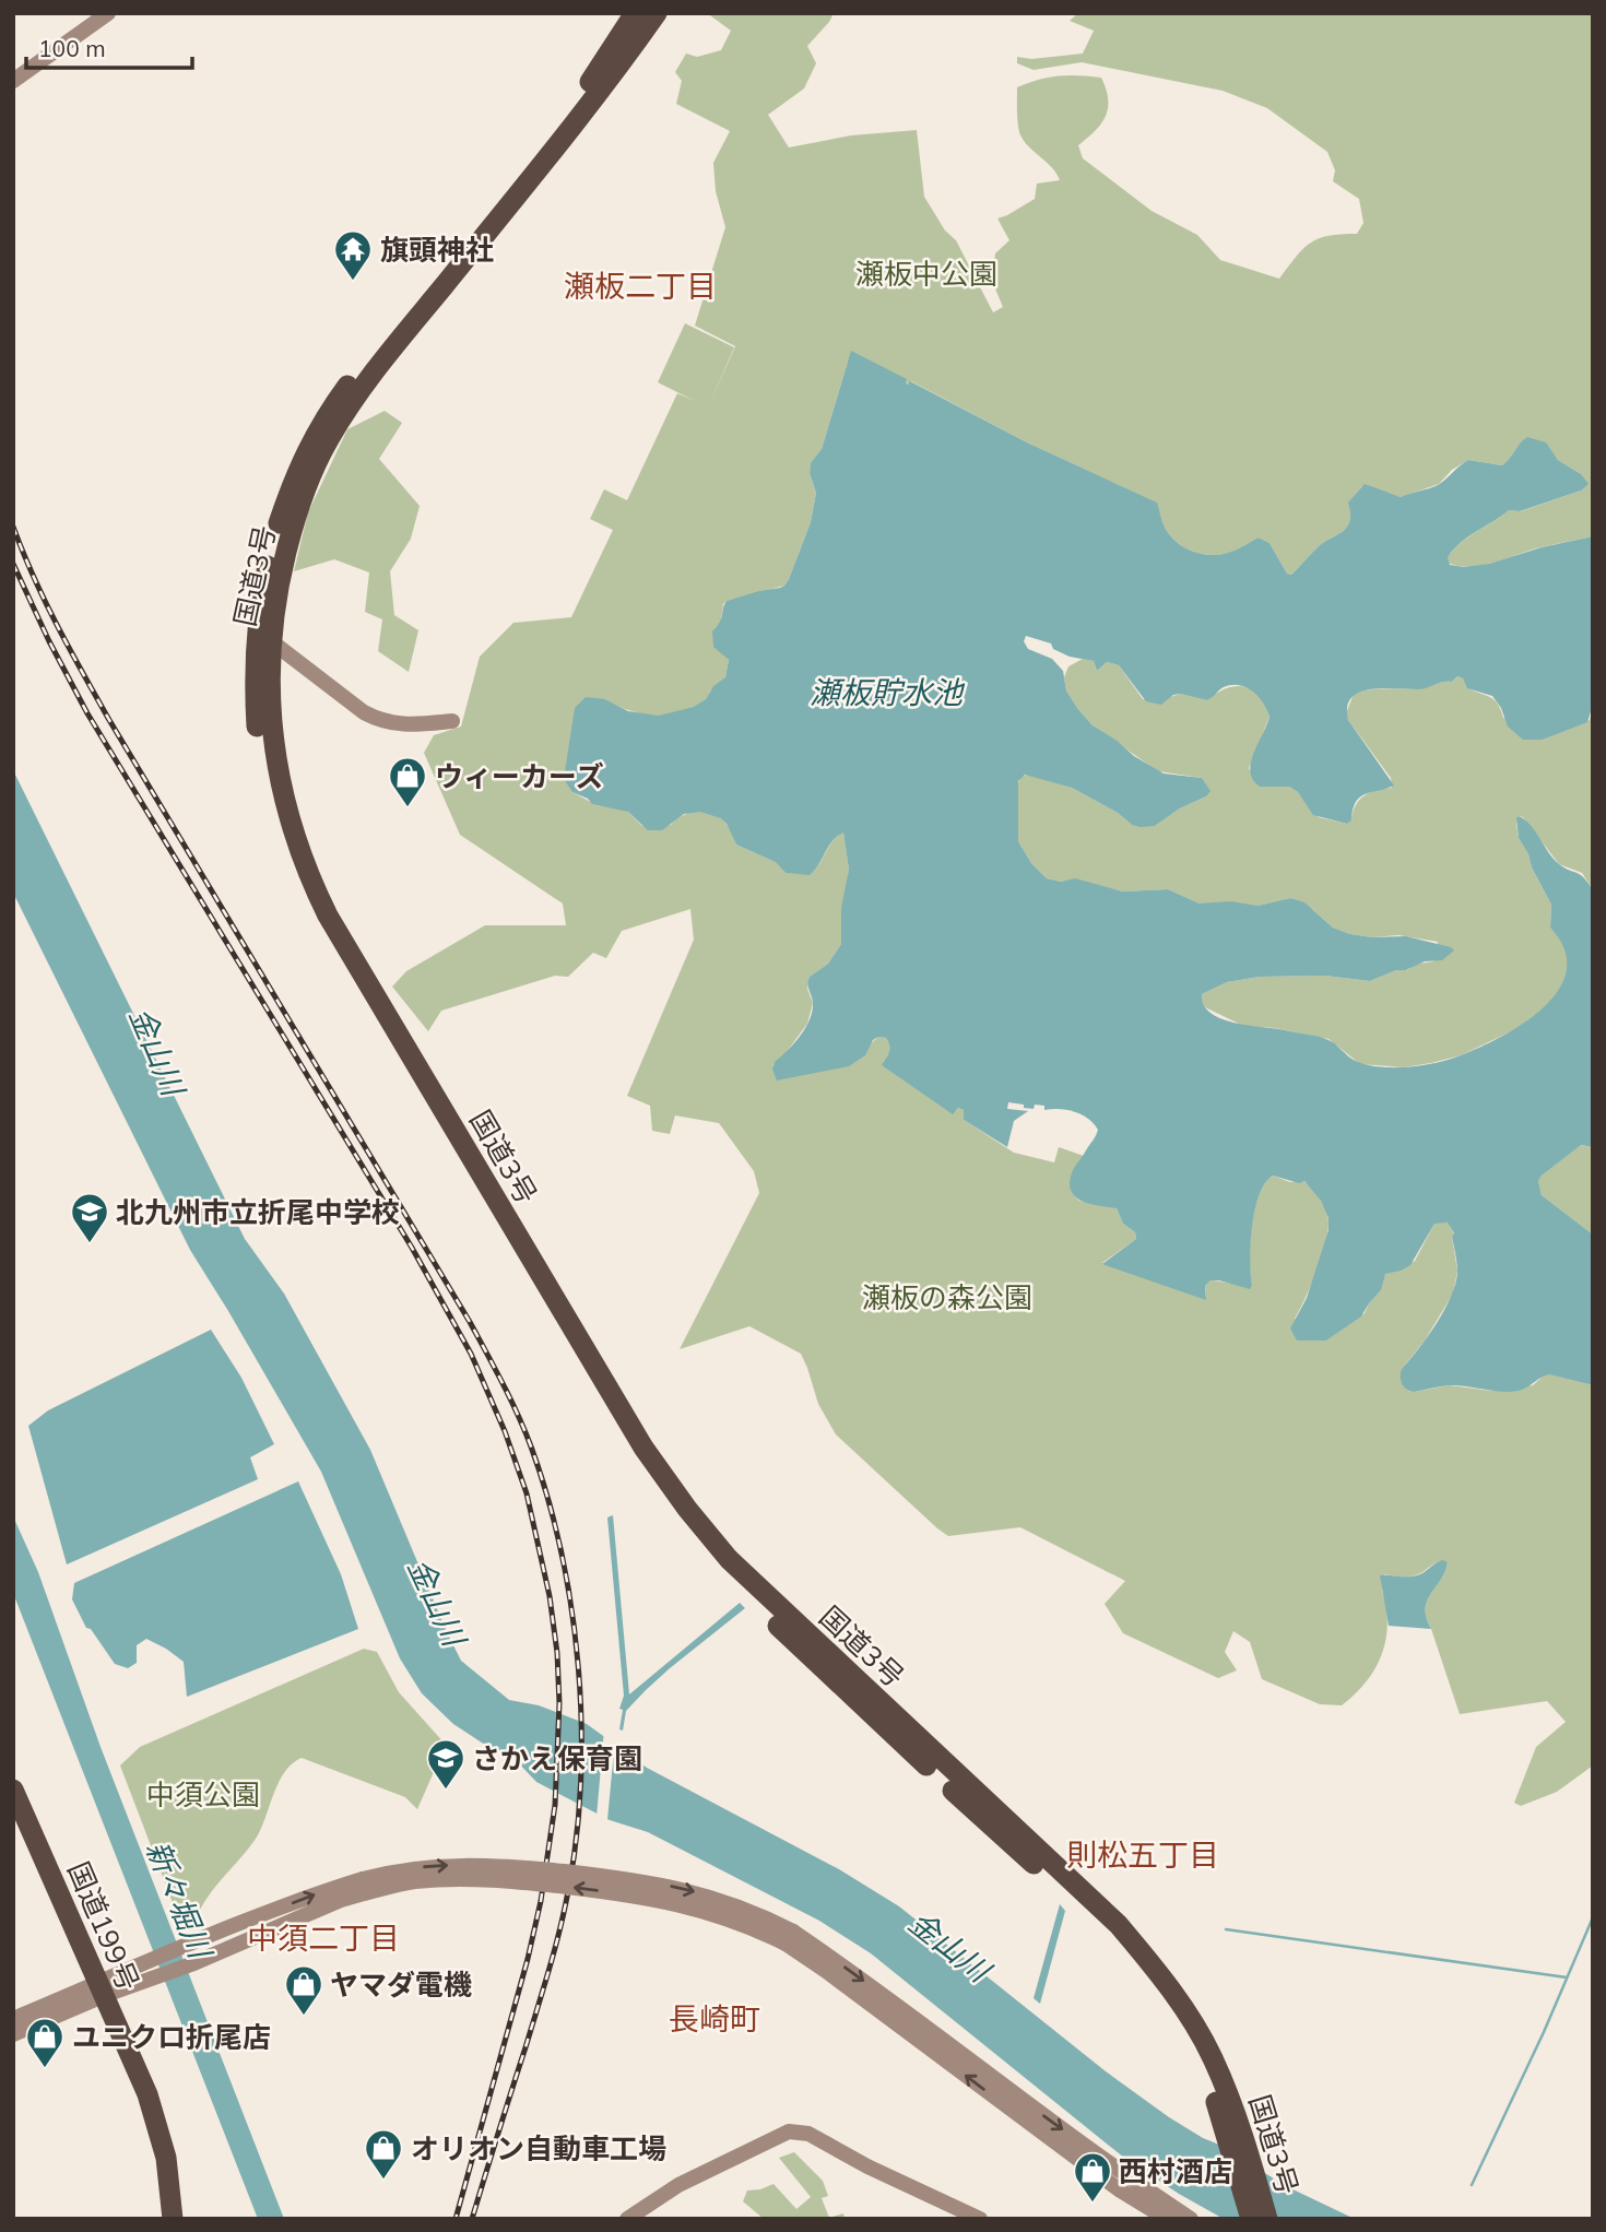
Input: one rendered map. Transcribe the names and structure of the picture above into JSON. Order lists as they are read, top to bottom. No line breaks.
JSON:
{"streets":{"highway":["国道3号","国道199号"]},"districts":["瀬板二丁目","則松五丁目","中須二丁目","長崎町"],"water":["瀬板貯水池","金山川","新々堀川"],"parks":["瀬板中公園","瀬板の森公園","中須公園"],"places":{"temple":["旗頭神社"],"shop":["ウィーカーズ","ヤマダ電機","ユニクロ折尾店","オリオン自動車工場","西村酒店"],"school or university":["北九州市立折尾中学校","さかえ保育園"]},"scale_bar":"100 m"}
